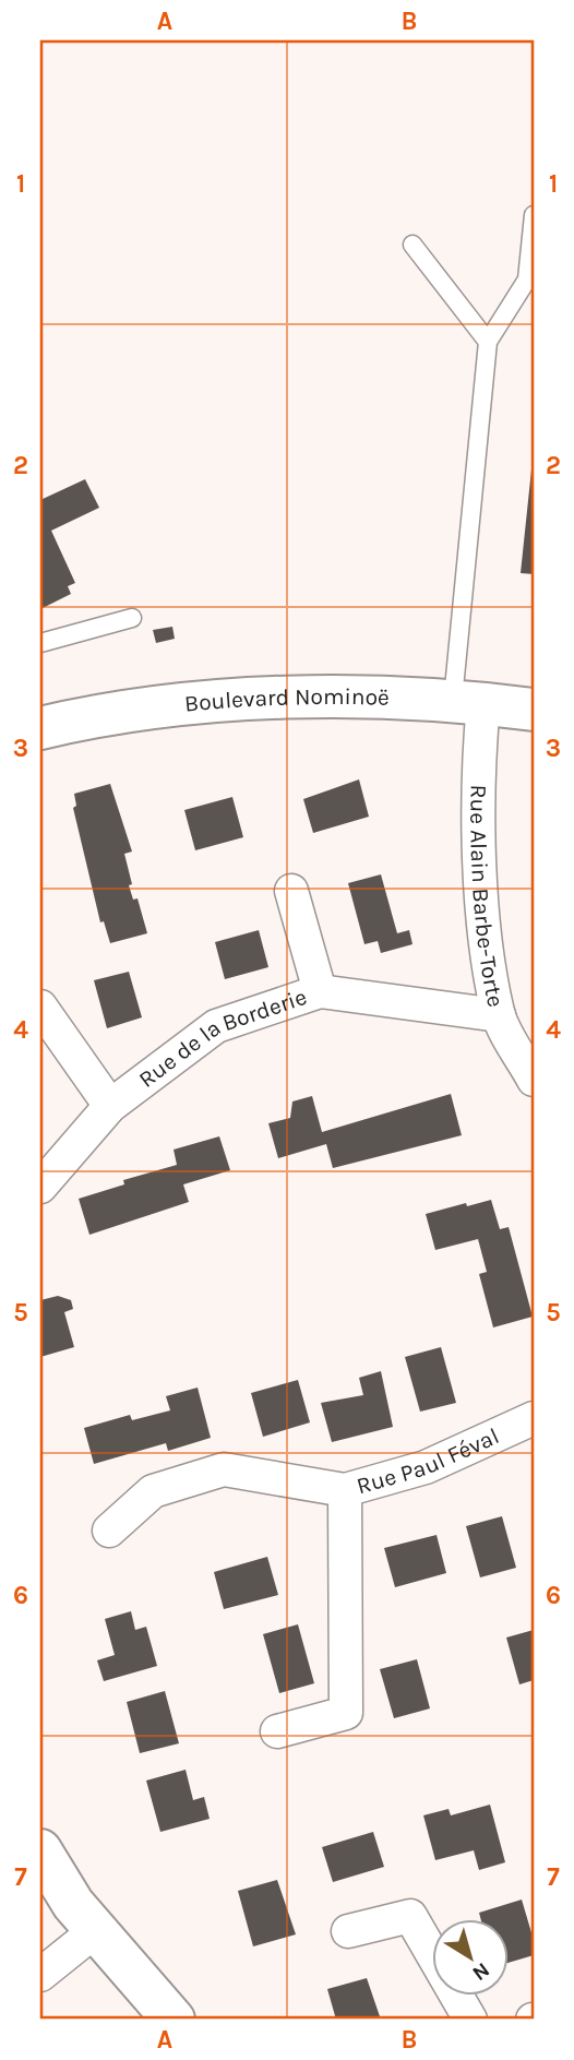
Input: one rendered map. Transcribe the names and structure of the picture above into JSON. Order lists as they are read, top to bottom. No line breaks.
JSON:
{"streets":{"street":["Boulevard Nominoë","Rue Alain Barbe-Torte","Rue de la Borderie","Rue Paul Féval"]},"crossings":[["Boulevard Nominoë","Rue Alain Barbe-Torte"],["Rue Alain Barbe-Torte","Rue de la Borderie"]],"north":"bottom right","grid":{"columns":["A","B"],"rows":["1","2","3","4","5","6","7"]}}
